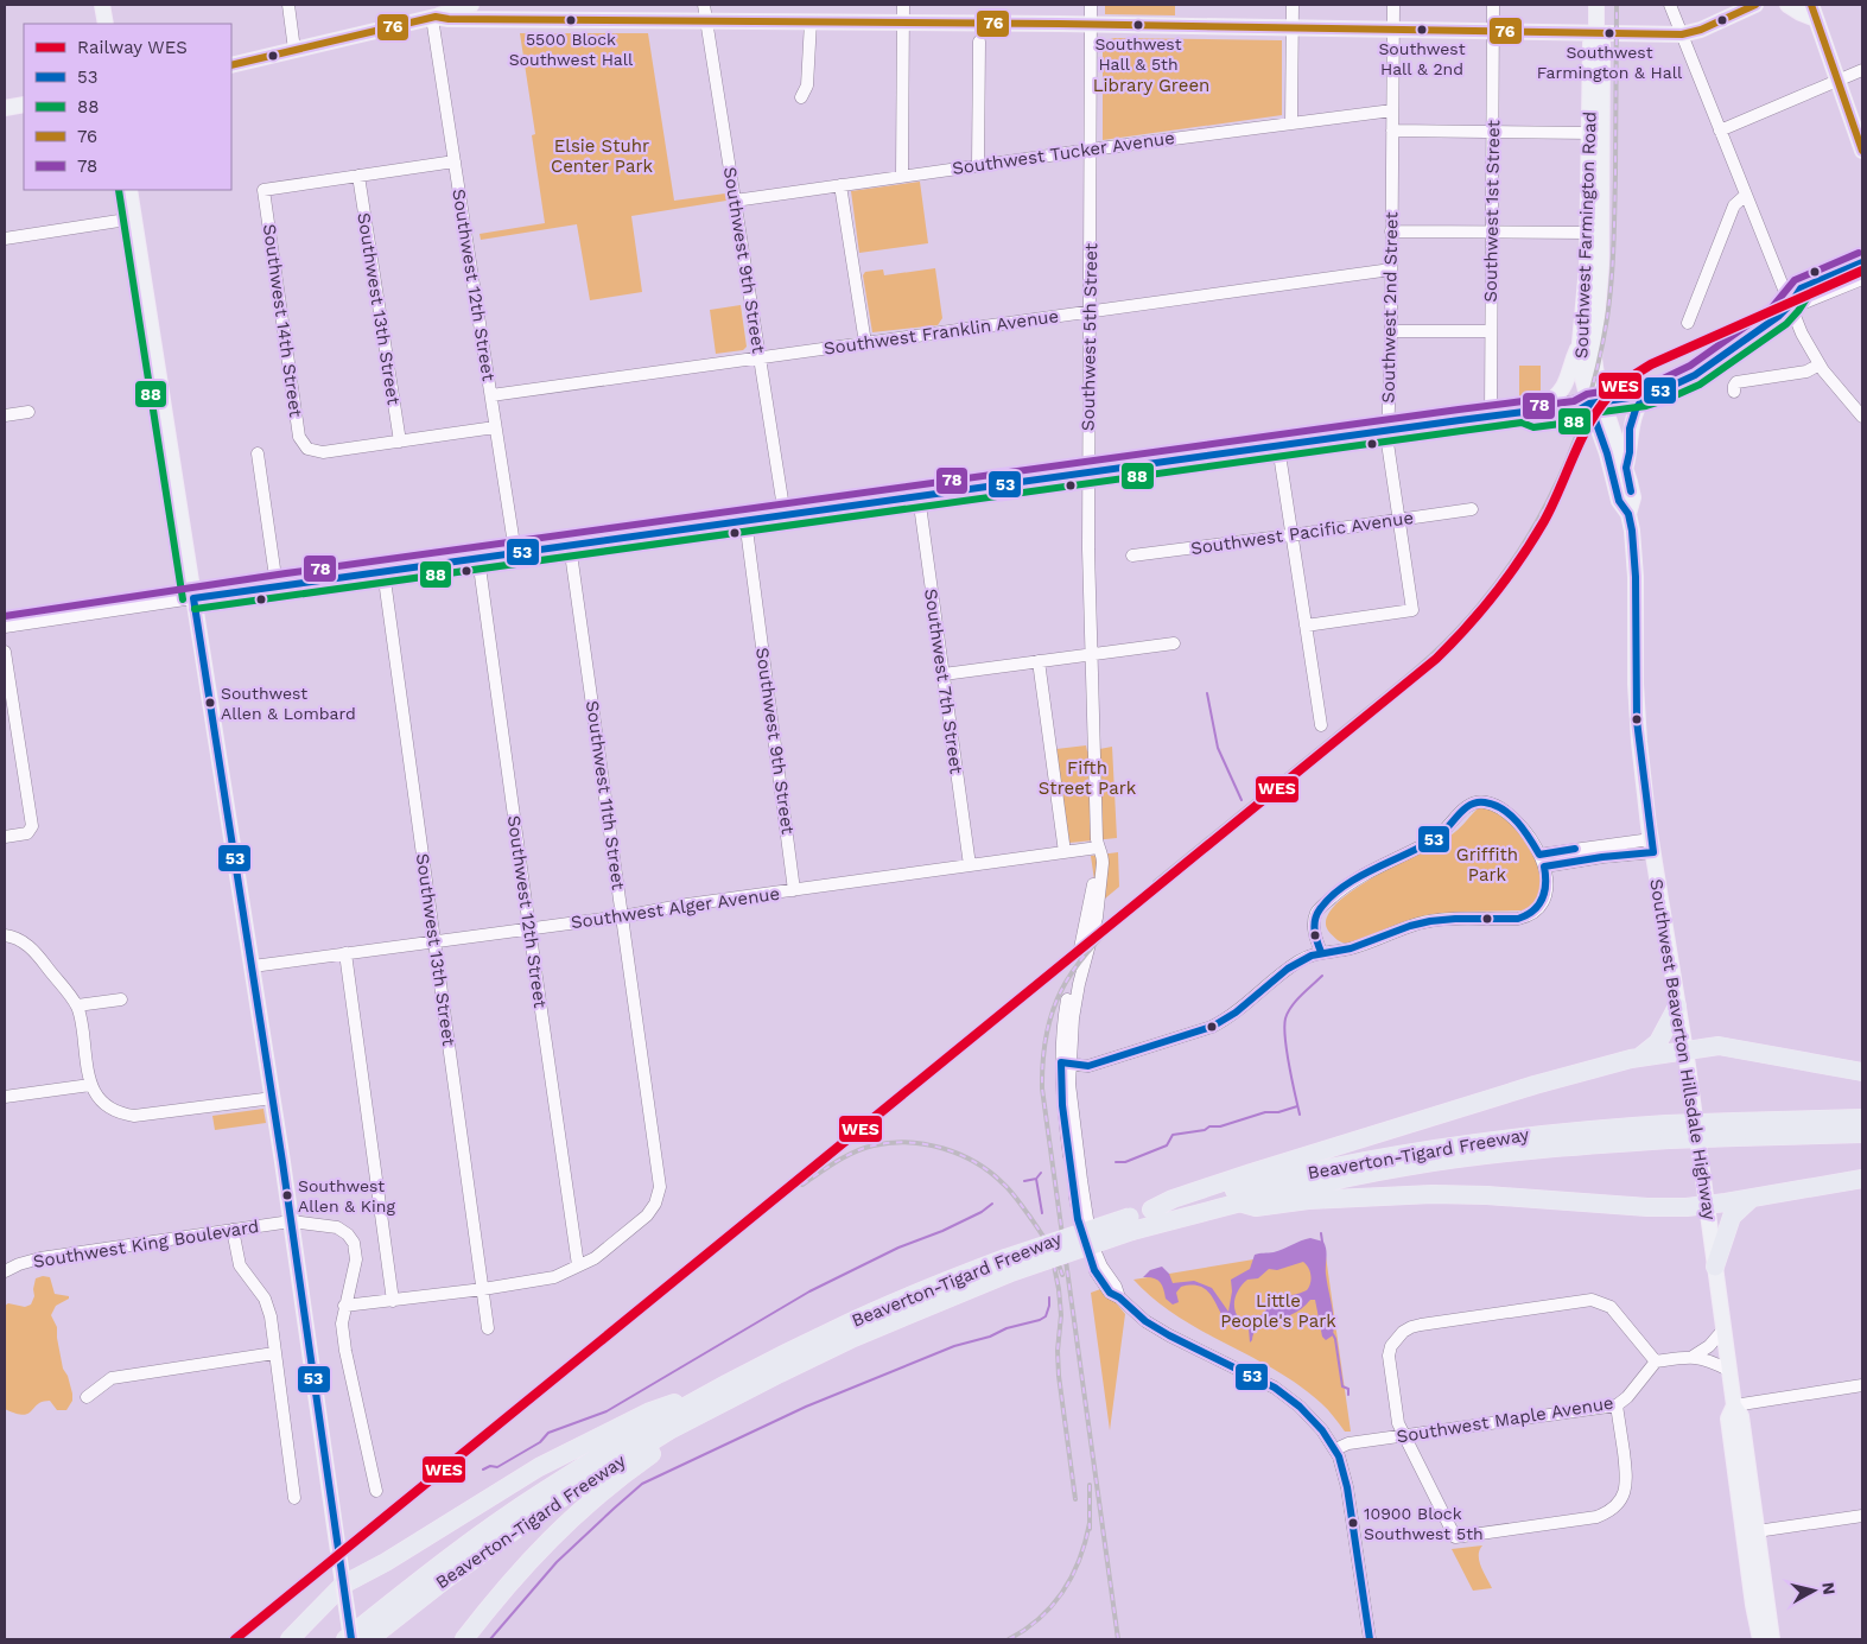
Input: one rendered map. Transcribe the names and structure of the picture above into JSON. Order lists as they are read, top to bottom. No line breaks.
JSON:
{"streets":{"highway":["Beaverton-Tigard Freeway"],"main road":["Southwest Farmington Road","Southwest Beaverton Hillsdale Highway"],"street":["Southwest Tucker Avenue","Southwest 1st Street","Southwest 9th Street","Southwest 12th Street","Southwest 2nd Street","Southwest 13th Street","Southwest 14th Street","Southwest Franklin Avenue","Southwest 5th Street","Southwest Pacific Avenue","Southwest 7th Street","Southwest 11th Street","Southwest Alger Avenue","Southwest King Boulevard","Southwest Maple Avenue"]},"crossings":[["Southwest Tucker Avenue","Southwest 9th Street"],["Southwest Tucker Avenue","Southwest 2nd Street"],["Southwest Tucker Avenue","Southwest 5th Street"],["Southwest Farmington Road","Southwest Beaverton Hillsdale Highway"],["Southwest 9th Street","Southwest Franklin Avenue"],["Southwest 9th Street","Southwest Alger Avenue"],["Southwest 12th Street","Southwest Franklin Avenue"],["Southwest 12th Street","Southwest 11th Street"],["Southwest 12th Street","Southwest Alger Avenue"],["Southwest 2nd Street","Southwest Franklin Avenue"],["Southwest 2nd Street","Southwest Pacific Avenue"],["Southwest 13th Street","Southwest 14th Street"],["Southwest 13th Street","Southwest Alger Avenue"],["Southwest Franklin Avenue","Southwest 5th Street"],["Southwest 5th Street","Southwest Alger Avenue"],["Southwest 5th Street","Southwest Maple Avenue"],["Southwest 7th Street","Southwest Alger Avenue"],["Southwest 11th Street","Southwest Alger Avenue"]],"parks":["Library Green","Elsie Stuhr Center Park","Fifth Street Park","Griffith Park","Little People's Park"],"places":["5500 Block Southwest Hall","Southwest Hall & 5th","Southwest Hall & 2nd","Southwest Farmington & Hall","Southwest Allen & Lombard","Southwest Allen & King","10900 Block Southwest 5th"],"lines":["transit line 76","transit line 88","transit line 78","transit line 53","rail line WES"],"legend":["Railway WES","53","88","76","78"],"north":"right"}
